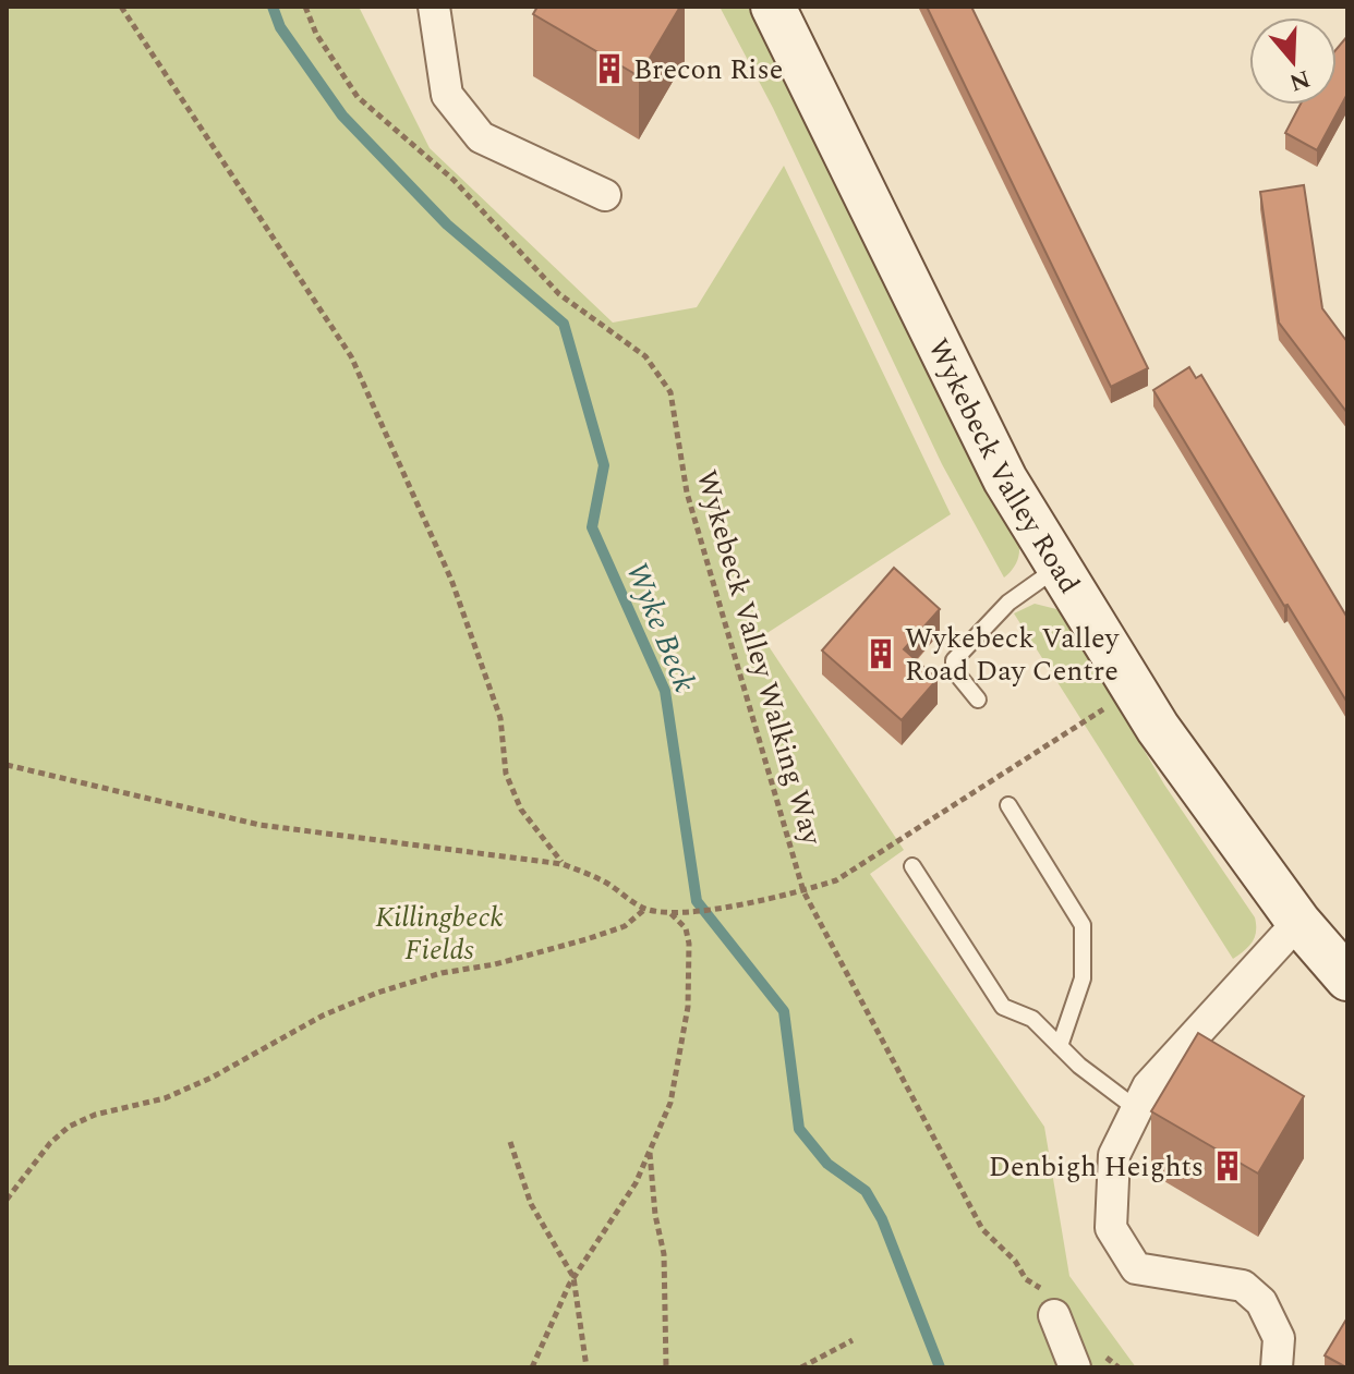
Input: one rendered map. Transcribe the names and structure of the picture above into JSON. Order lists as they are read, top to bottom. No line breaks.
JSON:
{"streets":{"street":["Wykebeck Valley Road"],"path":["Wykebeck Valley Walking Way"]},"water":["Wyke Beck"],"parks":["Killingbeck Fields"],"places":{"building":["Brecon Rise","Wykebeck Valley Road Day Centre","Denbigh Heights"]},"north":"bottom"}
